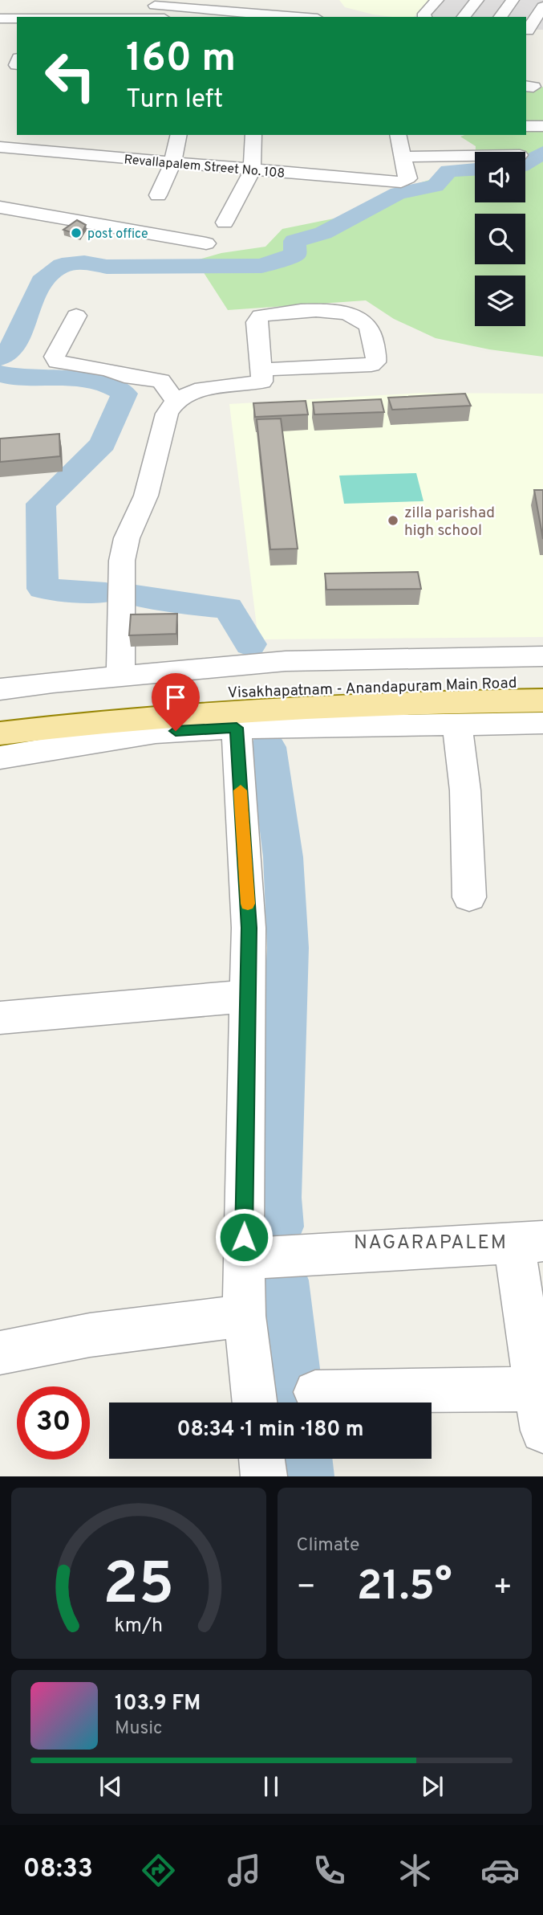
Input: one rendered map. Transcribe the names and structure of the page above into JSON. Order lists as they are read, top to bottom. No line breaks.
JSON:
{"streets":{"main road":["Visakhapatnam - Anandapuram Main Road"],"street":["Revallapalem Street No. 108"]},"districts":["NAGARAPALEM"],"places":["post office","zilla parishad high school"],"page":{"turn":["160 m","Turn left"],"limit":"30","trip":"08:34 · 1 min · 180 m","tile":"Climate","heat":["−","21.5°","+"],"song":["103.9 FM","Music"],"tabs":"08:33","gauge":["25","km/h"]}}
